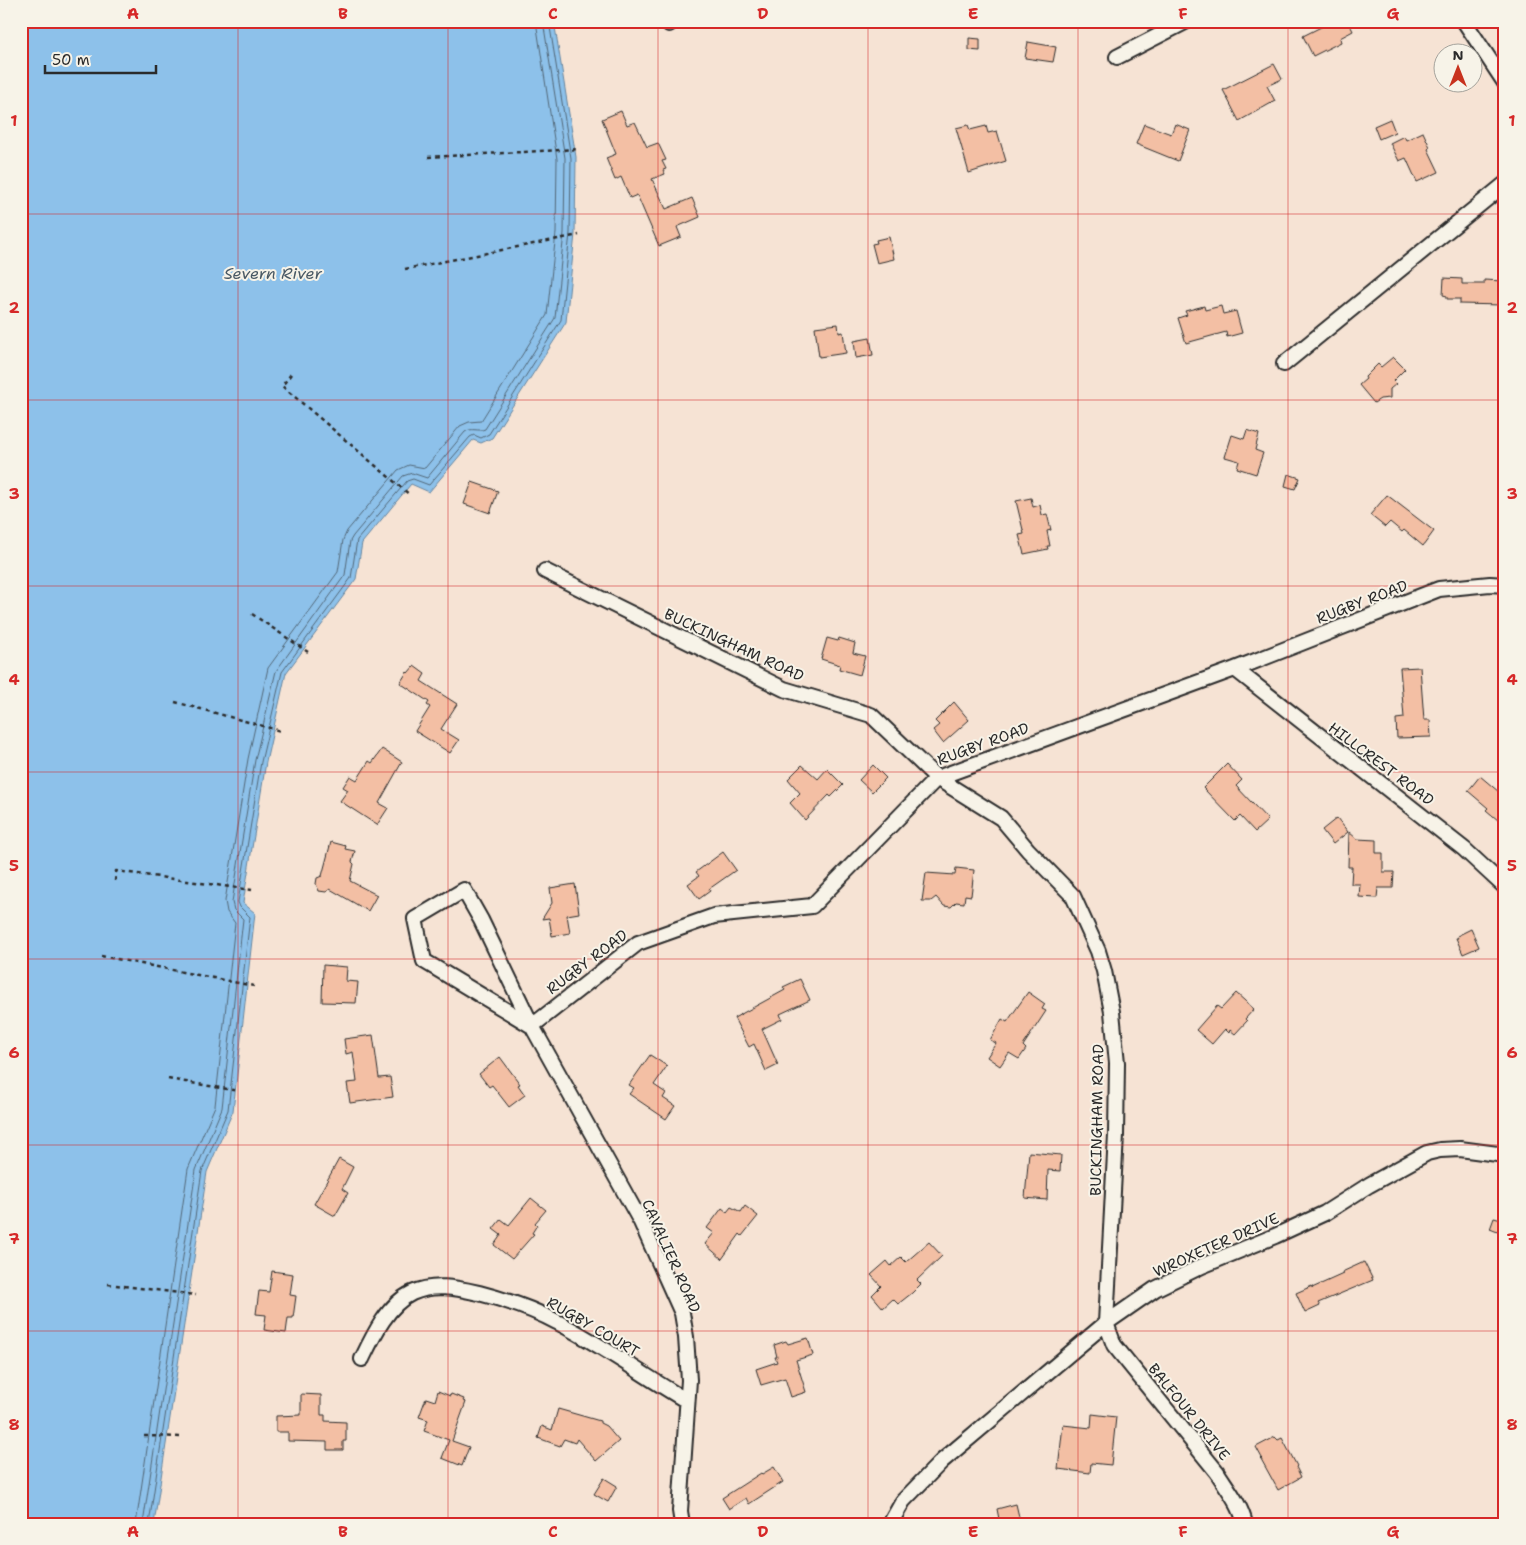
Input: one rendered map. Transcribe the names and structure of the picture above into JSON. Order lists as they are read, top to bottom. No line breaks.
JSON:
{"streets":{"street":["RUGBY ROAD","BUCKINGHAM ROAD","HILLCREST ROAD","WROXETER DRIVE","CAVALIER ROAD","RUGBY COURT","BALFOUR DRIVE"]},"crossings":[["RUGBY ROAD","BUCKINGHAM ROAD"],["RUGBY ROAD","HILLCREST ROAD"],["RUGBY ROAD","CAVALIER ROAD"],["BUCKINGHAM ROAD","WROXETER DRIVE"],["BUCKINGHAM ROAD","BALFOUR DRIVE"],["WROXETER DRIVE","BALFOUR DRIVE"],["CAVALIER ROAD","RUGBY COURT"]],"water":["Severn River"],"scale_bar":"50 m","north":"top","grid":{"columns":["A","B","C","D","E","F","G"],"rows":["1","2","3","4","5","6","7","8"]}}
